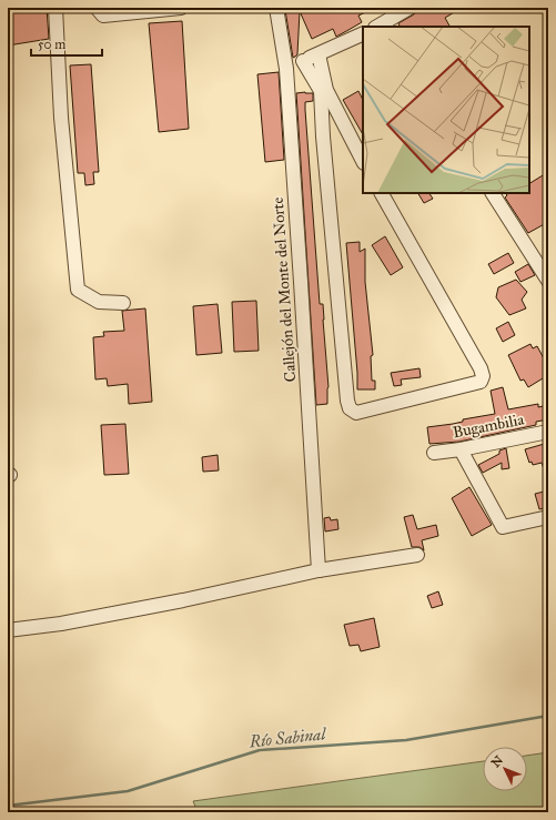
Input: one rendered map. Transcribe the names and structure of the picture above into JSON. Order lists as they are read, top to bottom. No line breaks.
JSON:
{"streets":{"street":["Callejón del Monte del Norte","Bugambilia"]},"water":["Río Sabinal"],"scale_bar":"50 m","north":"top left"}
